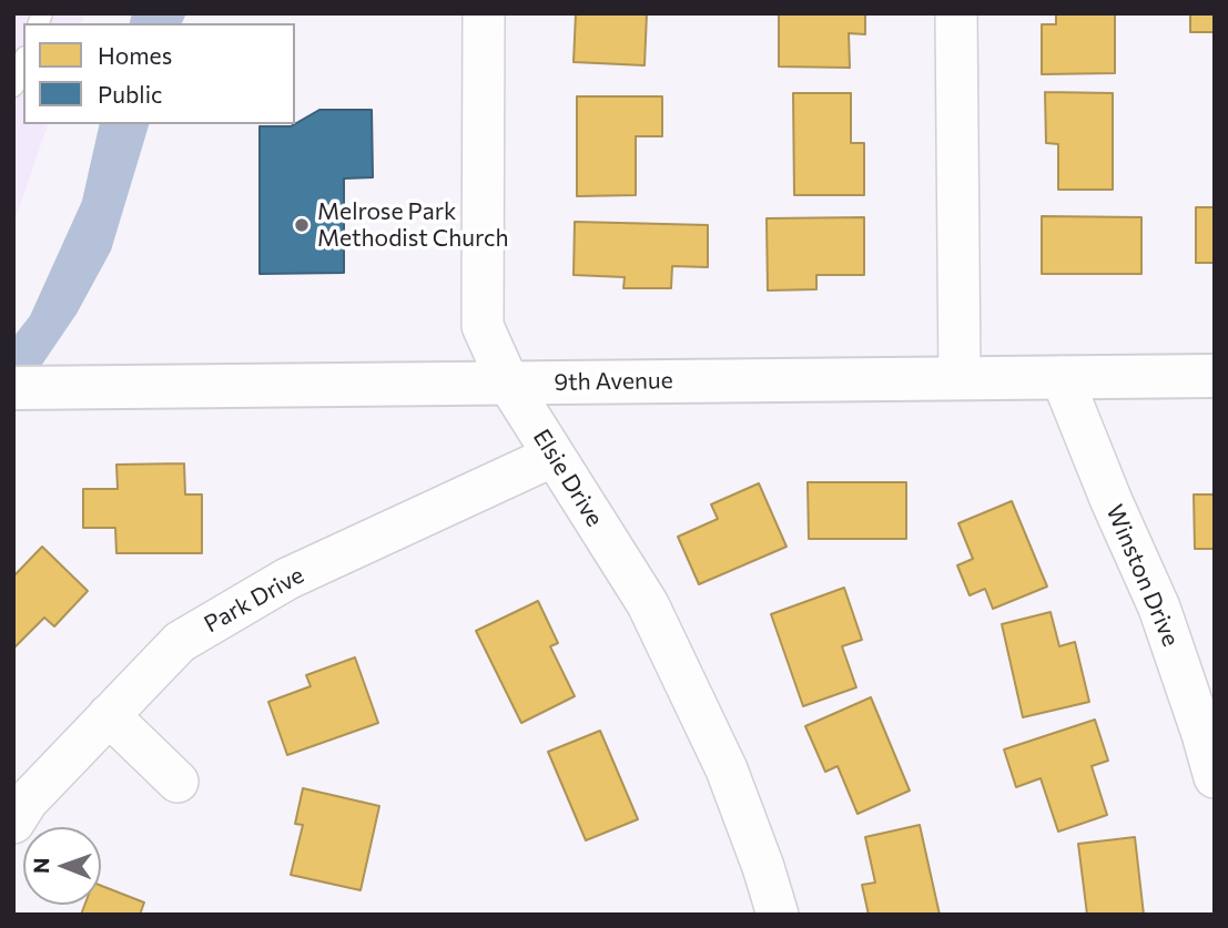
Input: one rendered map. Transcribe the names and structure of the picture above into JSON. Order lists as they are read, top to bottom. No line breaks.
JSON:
{"streets":{"street":["9th Avenue","Elsie Drive","Winston Drive","Park Drive"]},"crossings":[["9th Avenue","Elsie Drive"],["9th Avenue","Winston Drive"],["Elsie Drive","Park Drive"]],"places":["Melrose Park Methodist Church"],"legend":["Homes","Public"],"north":"left"}
